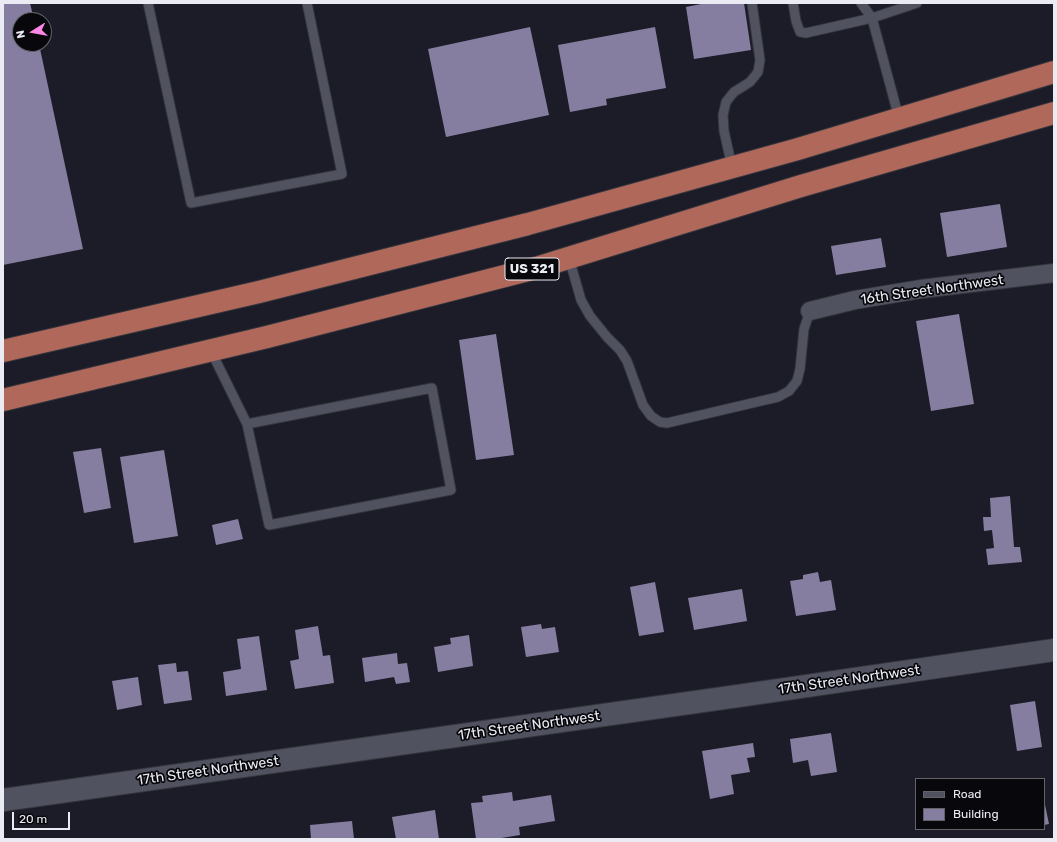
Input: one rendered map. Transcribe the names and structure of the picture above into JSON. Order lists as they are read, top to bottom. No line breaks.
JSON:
{"streets":{"highway":["US 321"],"street":["16th Street Northwest","17th Street Northwest"]},"legend":["Road","Building"],"scale_bar":"20 m","north":"left"}
